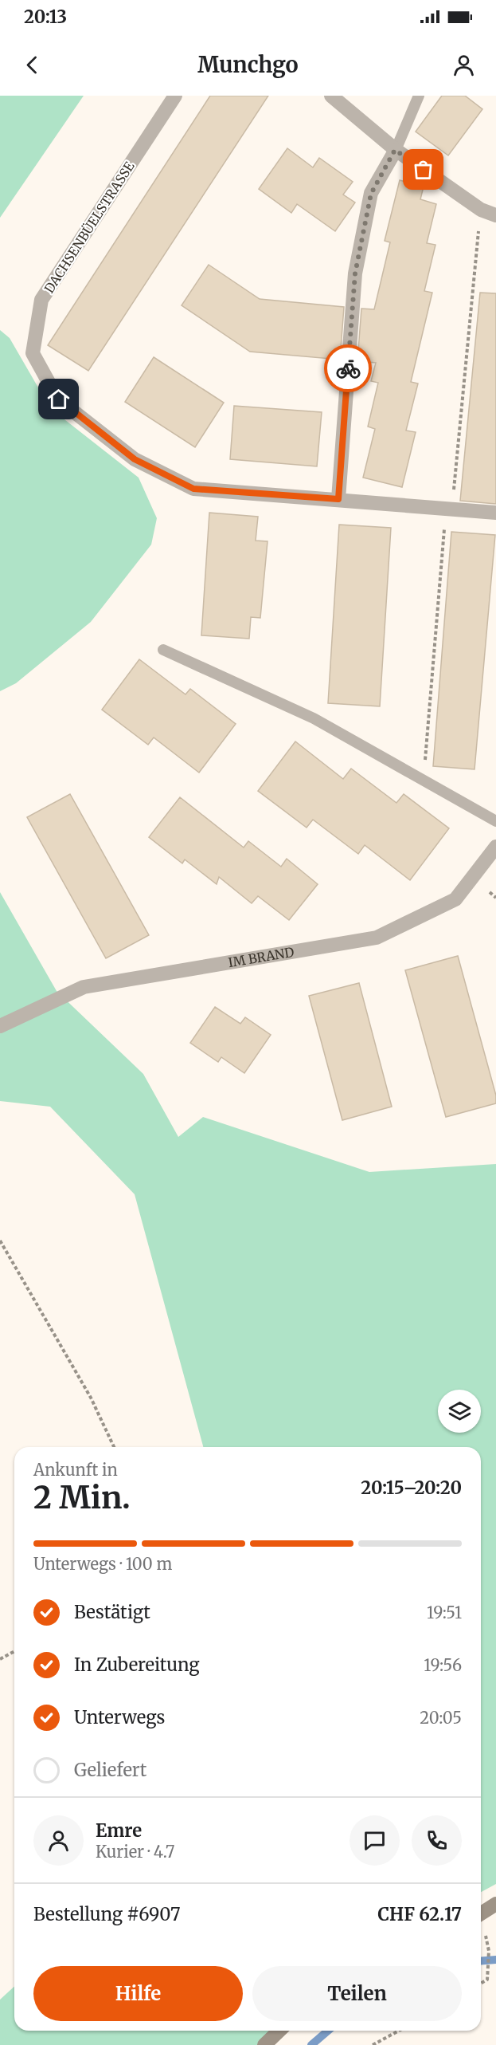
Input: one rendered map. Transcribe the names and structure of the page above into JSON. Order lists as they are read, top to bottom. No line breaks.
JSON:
{"streets":{"street":["DACHSENBÜELSTRASSE","IM BRAND"]},"page":{"status":"20:13","header":"Munchgo","heading":["2 Min.","Ankunft in","20:15–20:20"],"panel":["Emre","Kurier · 4.7","Bestellung #6907","CHF 62.17"],"bar":"Unterwegs · 100 m","list":[["Bestätigt","19:51"],["In Zubereitung","19:56"],["Unterwegs","20:05"],"Geliefert"],"buttons":["Hilfe","Teilen"]}}
